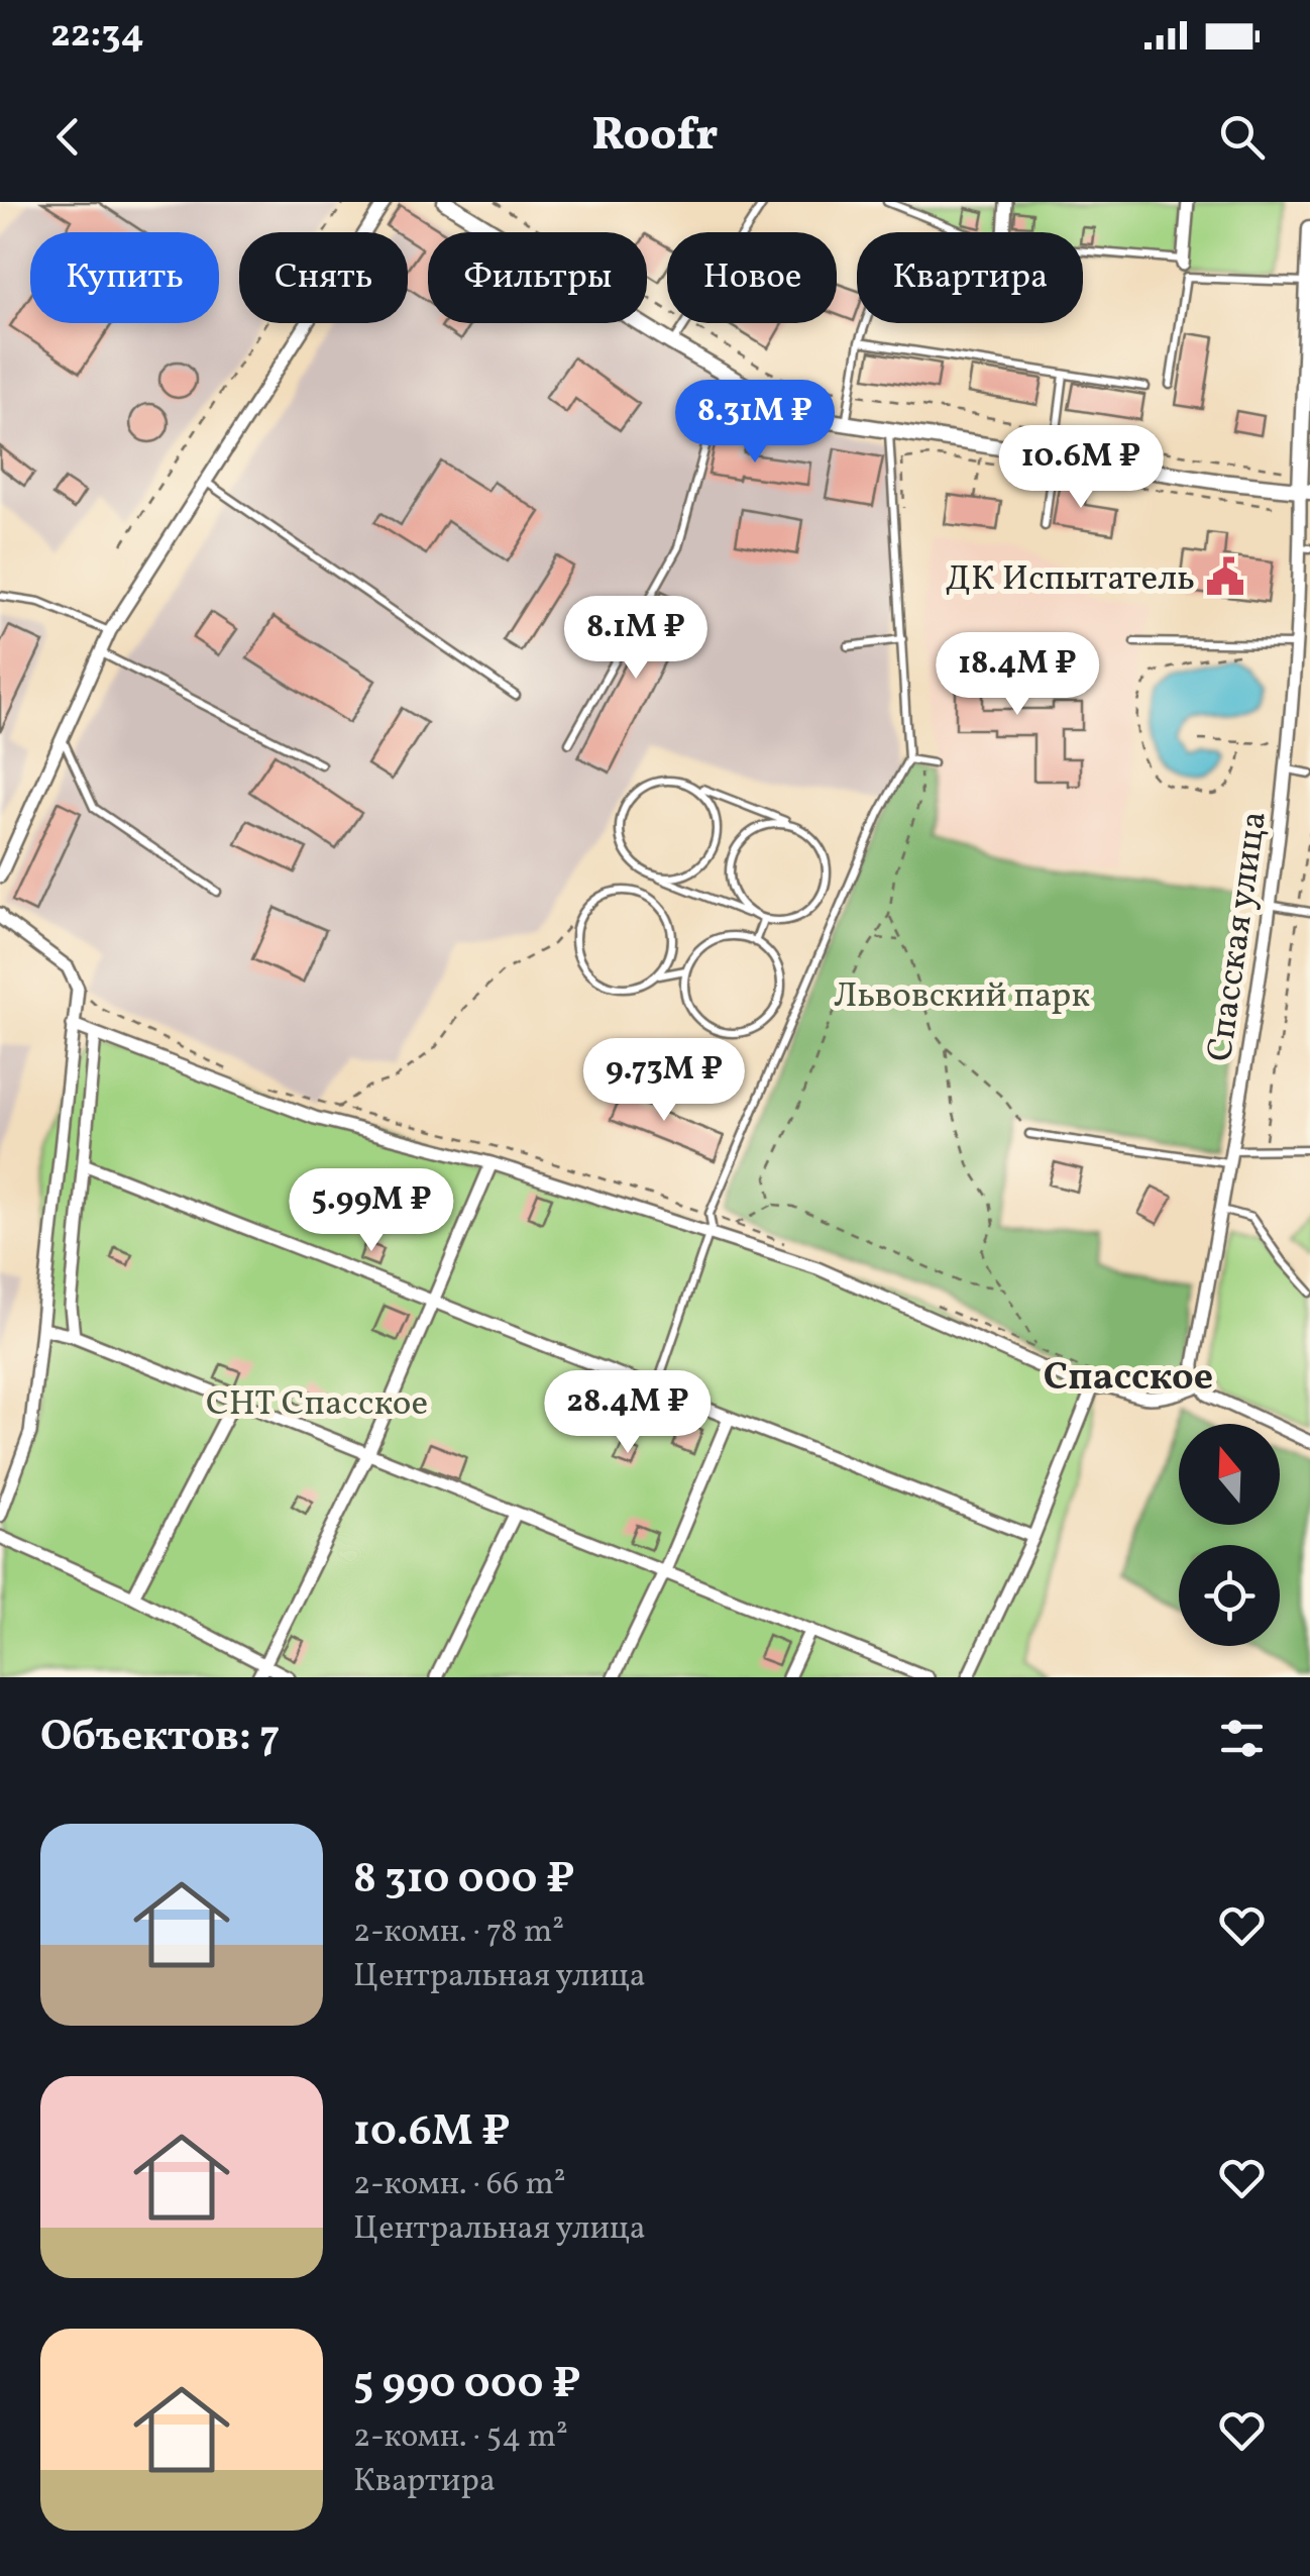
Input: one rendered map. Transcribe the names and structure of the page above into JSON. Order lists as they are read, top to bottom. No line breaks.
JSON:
{"streets":{"street":["Спасская улица"]},"districts":["Спасское"],"parks":["Львовский парк","СНТ Спасское"],"places":{"public building":["ДК Испытатель"]},"north":"top","page":{"status":"22:34","header":"Roofr","chip":["Купить","Снять","Фильтры","Новое","Квартира"],"price":["8.31M ₽","10.6M ₽","8.1M ₽","18.4M ₽","9.73M ₽","5.99M ₽","28.4M ₽"],"heading":"Объектов: 7","list":[{"name":"8 310 000 ₽","note":"2-комн. · 78 m² · Центральная улица"},{"name":"10.6M ₽","note":"2-комн. · 66 m² · Центральная улица"},{"name":"5 990 000 ₽","note":"2-комн. · 54 m² · Квартира"}]}}
